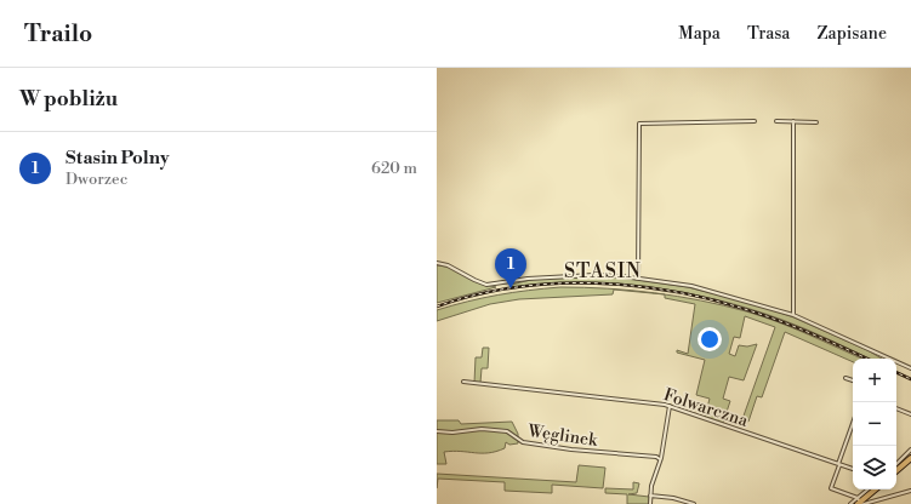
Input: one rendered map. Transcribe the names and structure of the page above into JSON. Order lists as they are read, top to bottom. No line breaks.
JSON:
{"streets":{"street":["Folwarczna","Węglinek"]},"districts":["STASIN"],"page":{"header":"Trailo","nav":["Mapa","Trasa","Zapisane"],"heading":"W pobliżu","list":[{"mark":"1","name":"Stasin Polny","note":"Dworzec","value":"620 m"}],"pins":"1","map_buttons":["+","−"]}}
